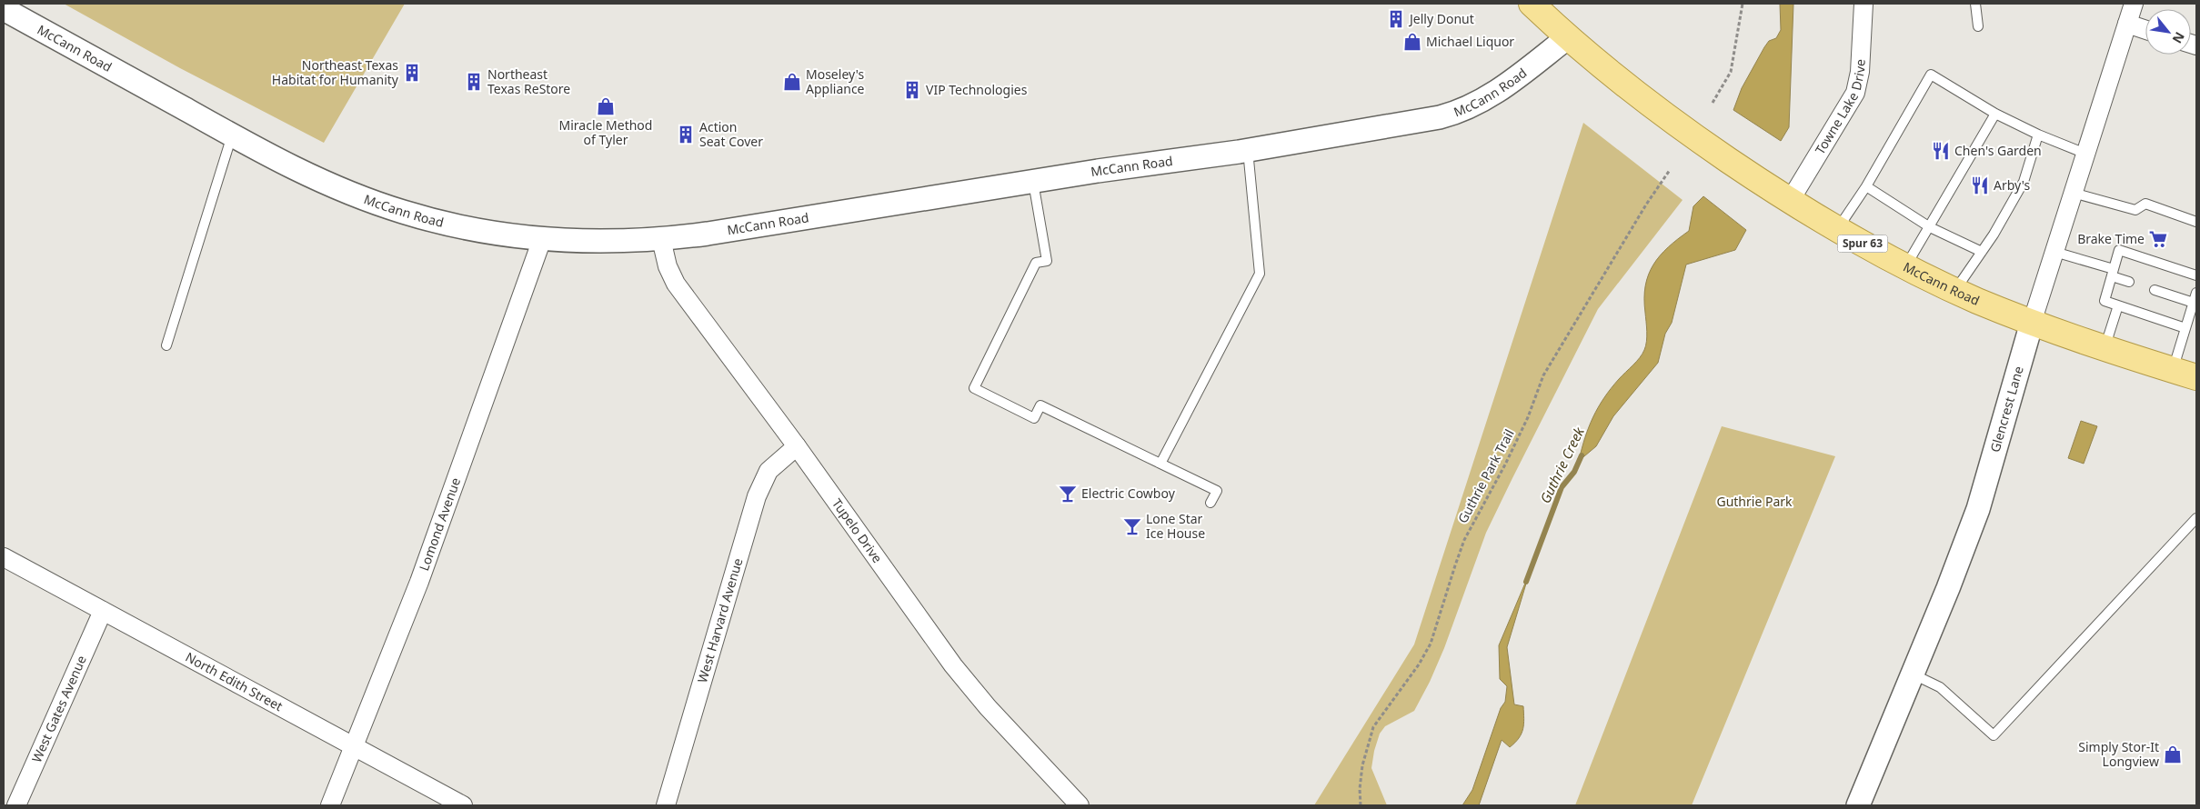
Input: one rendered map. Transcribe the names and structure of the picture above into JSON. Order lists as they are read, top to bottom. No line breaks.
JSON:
{"streets":{"main road":["McCann Road","Spur 63"],"street":["Towne Lake Drive","Glencrest Lane","Lomond Avenue","Tupelo Drive","West Harvard Avenue","North Edith Street","West Gates Avenue"],"path":["Guthrie Park Trail"]},"crossings":[["McCann Road","Towne Lake Drive"],["McCann Road","Spur 63"],["McCann Road","Glencrest Lane"],["McCann Road","Lomond Avenue"],["McCann Road","Tupelo Drive"],["Lomond Avenue","North Edith Street"],["Tupelo Drive","West Harvard Avenue"],["North Edith Street","West Gates Avenue"]],"water":["Guthrie Creek"],"parks":["Guthrie Park"],"places":{"building":["Jelly Donut","Northeast Texas Habitat for Humanity","Northeast Texas ReStore","VIP Technologies","Action Seat Cover"],"shop":["Michael Liquor","Moseley's Appliance","Miracle Method of Tyler","Simply Stor-It Longview"],"restaurant":["Chen's Garden","Arby's"],"supermarket":["Brake Time"],"bar":["Electric Cowboy","Lone Star Ice House"]},"north":"bottom right"}
